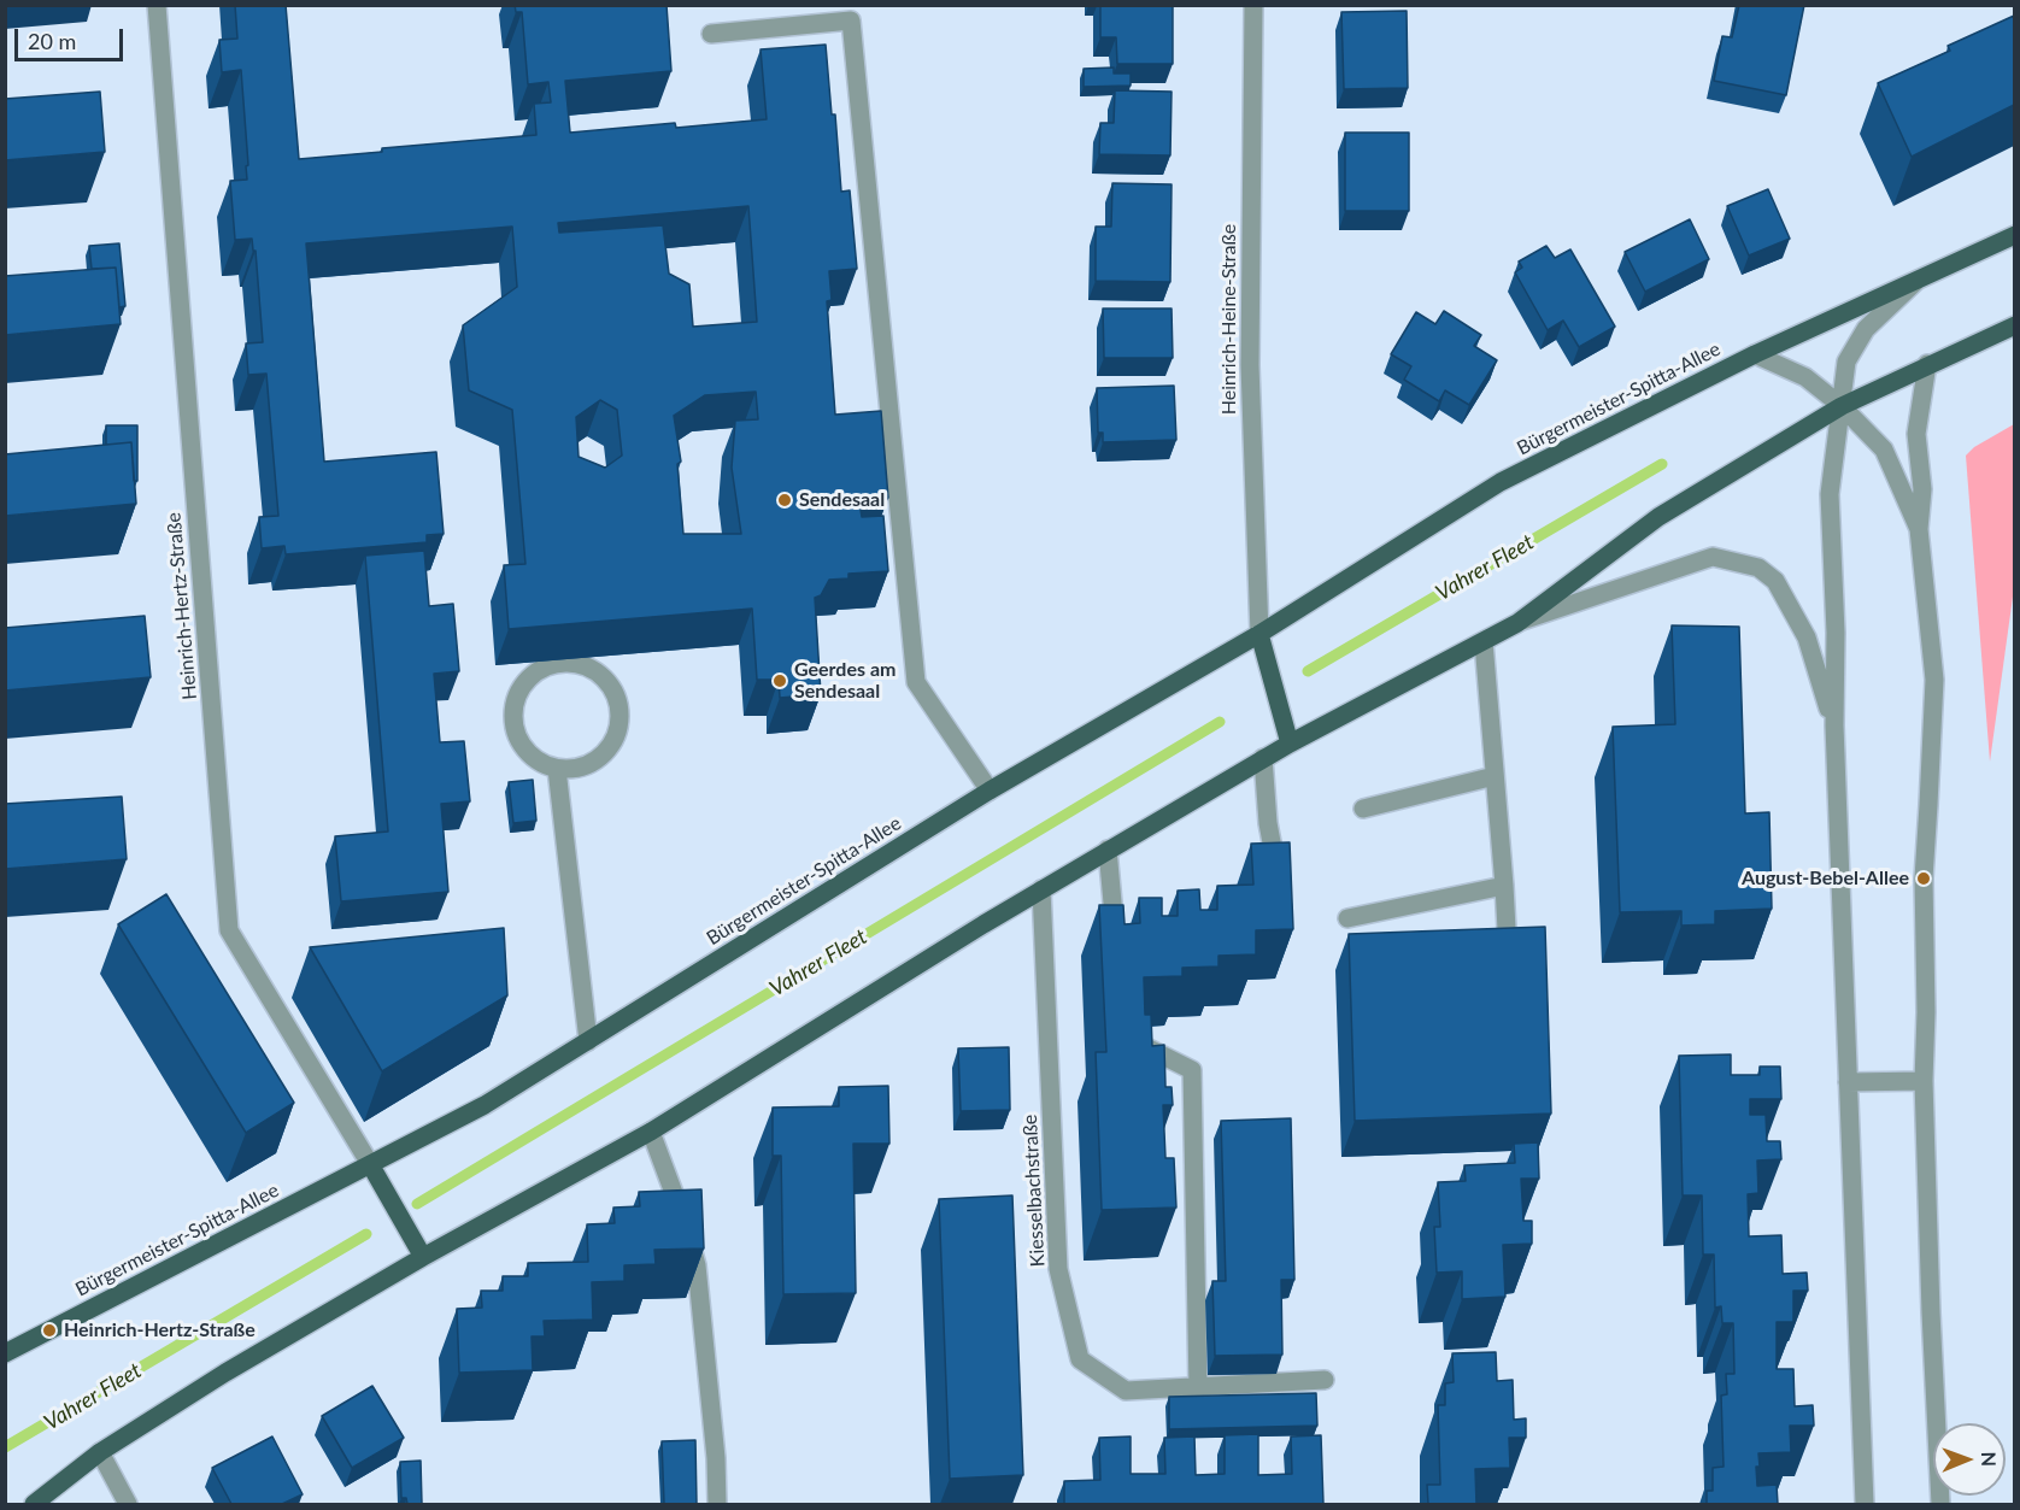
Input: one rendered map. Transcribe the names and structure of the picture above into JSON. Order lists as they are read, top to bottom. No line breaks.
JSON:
{"streets":{"main road":["Bürgermeister-Spitta-Allee"],"street":["Heinrich-Heine-Straße","Heinrich-Hertz-Straße","Kiesselbachstraße"]},"crossings":[["Heinrich-Heine-Straße","Bürgermeister-Spitta-Allee"],["Bürgermeister-Spitta-Allee","Heinrich-Hertz-Straße"]],"water":["Vahrer Fleet"],"places":["Sendesaal","Geerdes am Sendesaal","August-Bebel-Allee","Heinrich-Hertz-Straße"],"scale_bar":"20 m","north":"right"}
